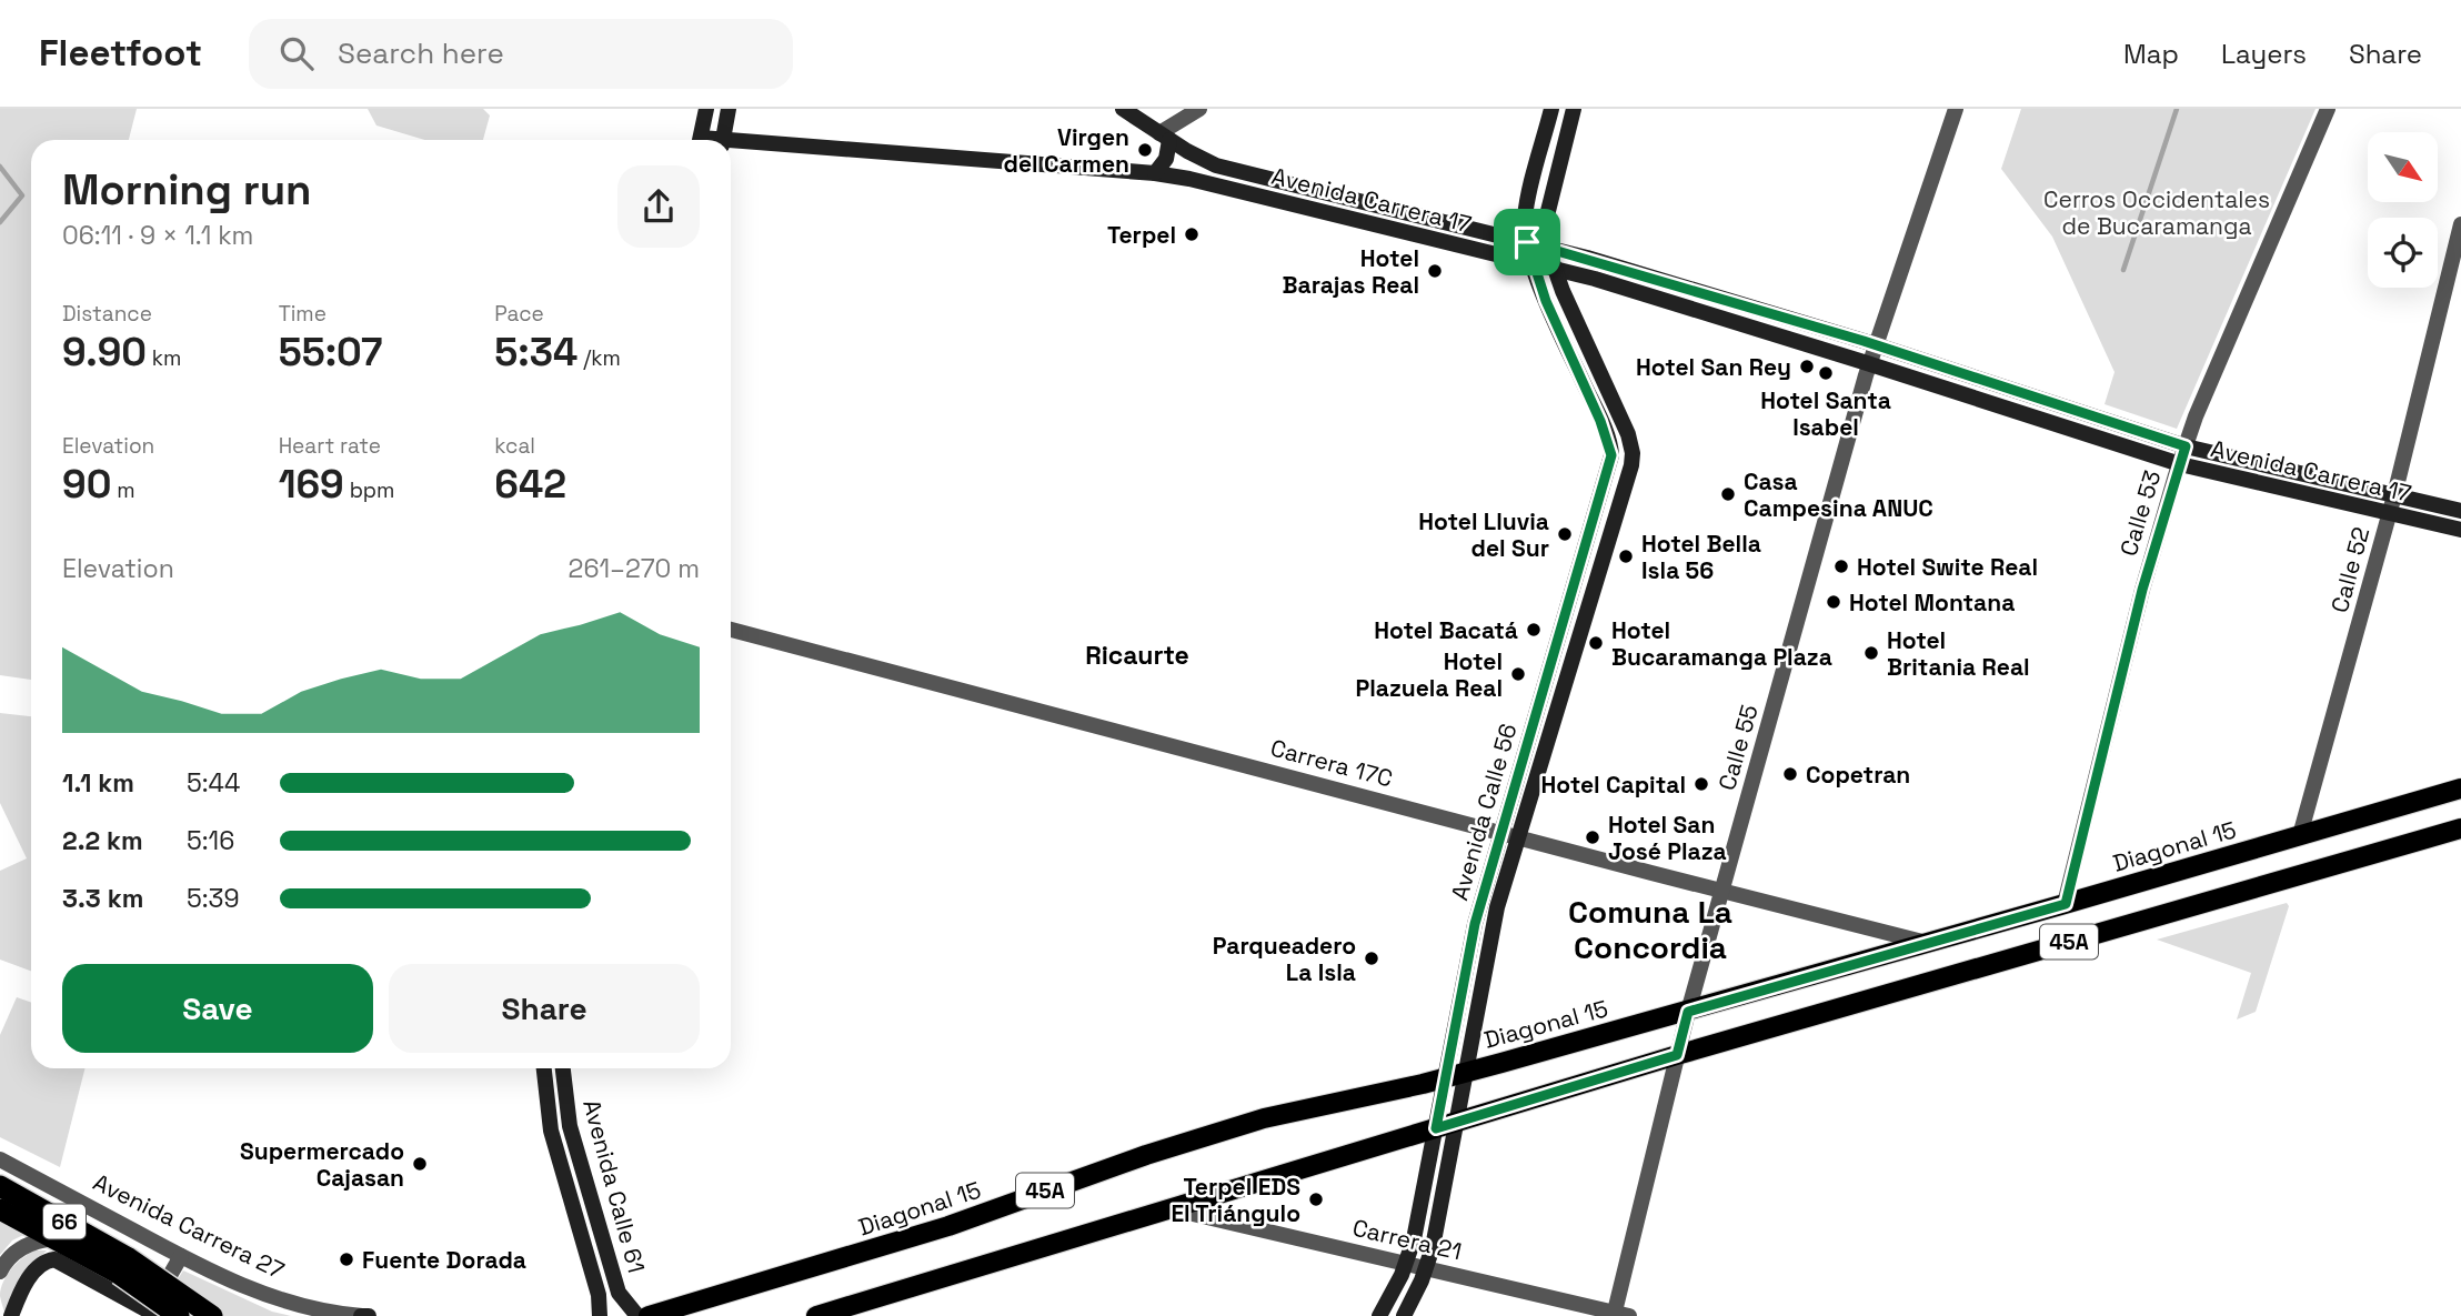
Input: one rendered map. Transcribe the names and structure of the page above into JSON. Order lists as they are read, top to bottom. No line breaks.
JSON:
{"streets":{"highway":["66"],"main road":["Avenida Carrera 17","Avenida Calle 56","Diagonal 15","45A","Avenida Calle 61"],"street":["Calle 53","Calle 52","Calle 55","Carrera 17C","Avenida Carrera 27","Carrera 21"]},"crossings":[["Avenida Carrera 17","Calle 53"],["Avenida Carrera 17","Calle 52"],["Avenida Carrera 17","Calle 55"],["Avenida Carrera 17","Avenida Calle 56"],["Calle 53","Diagonal 15"],["Calle 52","Diagonal 15"],["Calle 55","Carrera 17C"],["Calle 55","Diagonal 15"],["Calle 55","45A"],["Calle 55","Carrera 21"],["Carrera 17C","Avenida Calle 56"],["Carrera 17C","Diagonal 15"],["Avenida Calle 56","Diagonal 15"],["Avenida Calle 56","45A"],["Avenida Calle 56","Carrera 21"],["45A","Carrera 21"]],"districts":["Ricaurte","Comuna La Concordia"],"parks":["Cerros Occidentales de Bucaramanga"],"places":["Virgen del Carmen","Terpel","Hotel Barajas Real","Hotel San Rey","Hotel Santa Isabel","Casa Campesina ANUC","Hotel Lluvia del Sur","Hotel Bella Isla 56","Hotel Swite Real","Hotel Montana","Hotel Bacatá","Hotel Bucaramanga Plaza","Hotel Britania Real","Hotel Plazuela Real","Copetran","Hotel Capital","Hotel San José Plaza","Parqueadero La Isla","Supermercado Cajasan","Terpel EDS El Triángulo","Fuente Dorada"],"north":"bottom right","page":{"header":"Fleetfoot","search":"Search here","nav":["Map","Layers","Share"],"heading":["Morning run","06:11 · 9 × 1.1 km"],"stats":[["Distance","9.90 km"],["Time","55:07"],["Pace","5:34 /km"],["Elevation","90 m"],["Heart rate","169 bpm"],["kcal","642"]],"chart":["Elevation","261–270 m"],"list":[{"name":"1.1 km","note":"5:44"},{"name":"2.2 km","note":"5:16"},{"name":"3.3 km","note":"5:39"}],"buttons":["Save","Share"]}}
